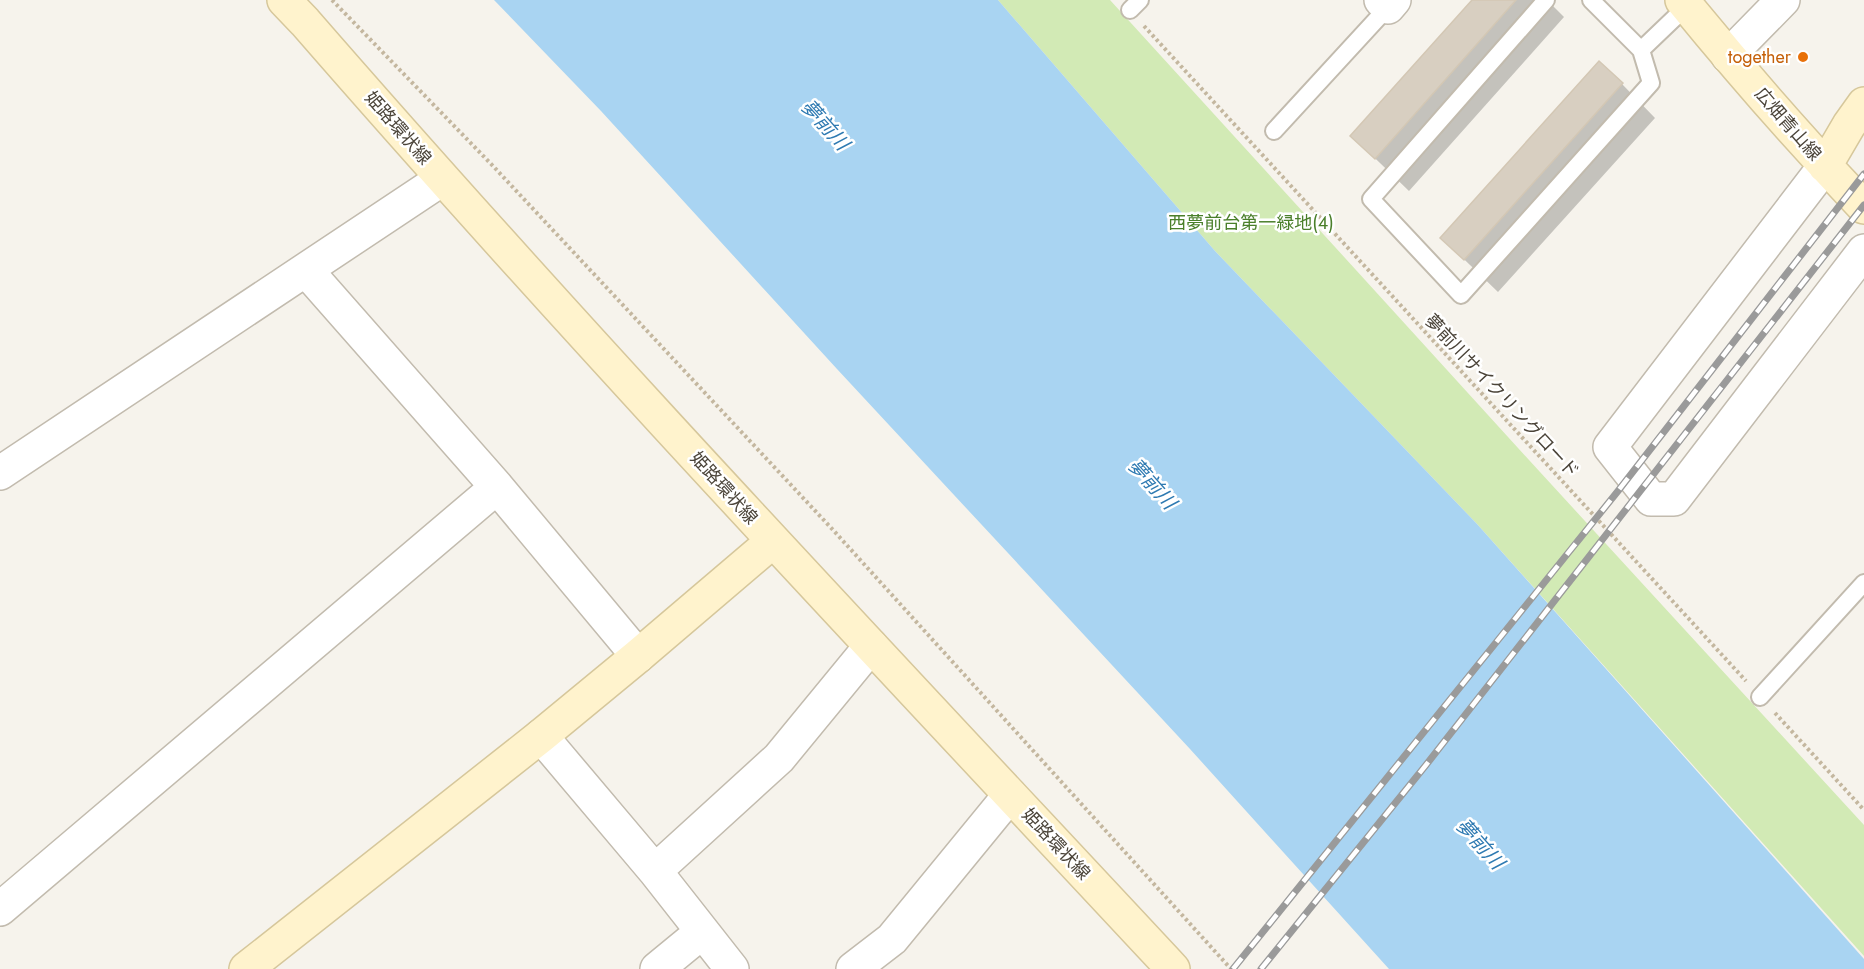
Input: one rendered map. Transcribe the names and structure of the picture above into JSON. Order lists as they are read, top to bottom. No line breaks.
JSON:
{"streets":{"main road":["広畑青山線","姫路環状線"],"path":["夢前川サイクリングロード"]},"water":["夢前川"],"parks":["西夢前台第一緑地(4)"],"places":["together"]}
